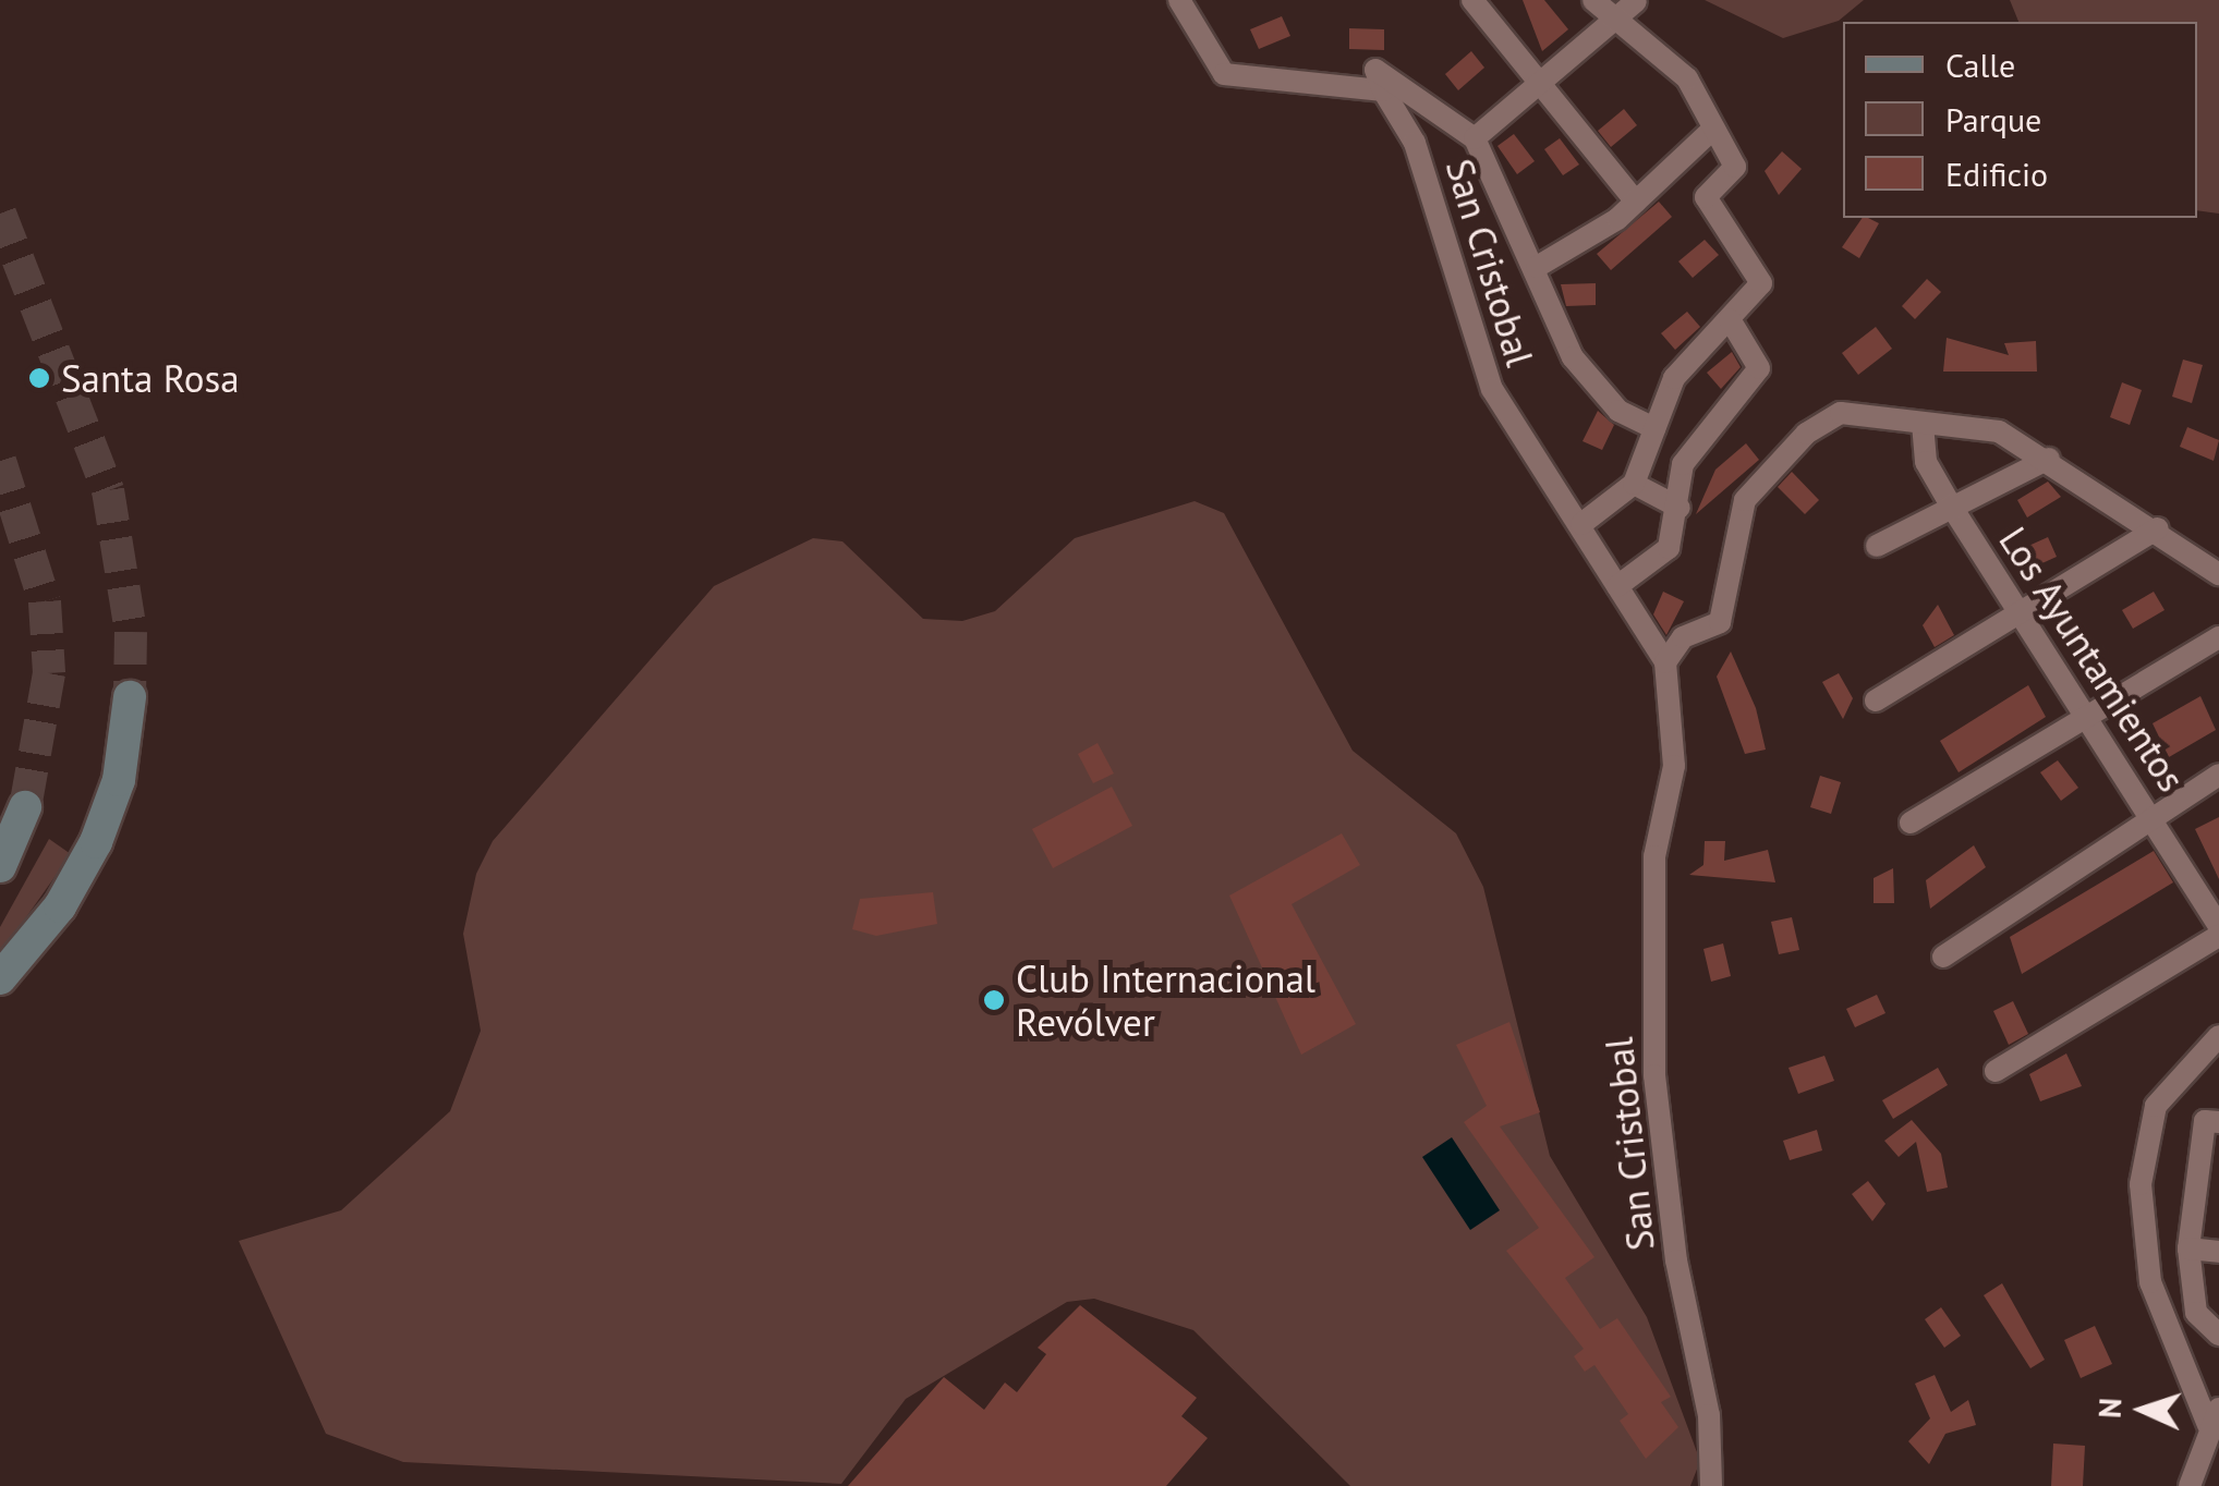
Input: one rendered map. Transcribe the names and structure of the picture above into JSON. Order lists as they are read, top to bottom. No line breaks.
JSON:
{"streets":{"street":["San Cristobal","Los Ayuntamientos"]},"places":["Santa Rosa","Club Internacional Revólver"],"legend":["Calle","Parque","Edificio"],"north":"left"}
